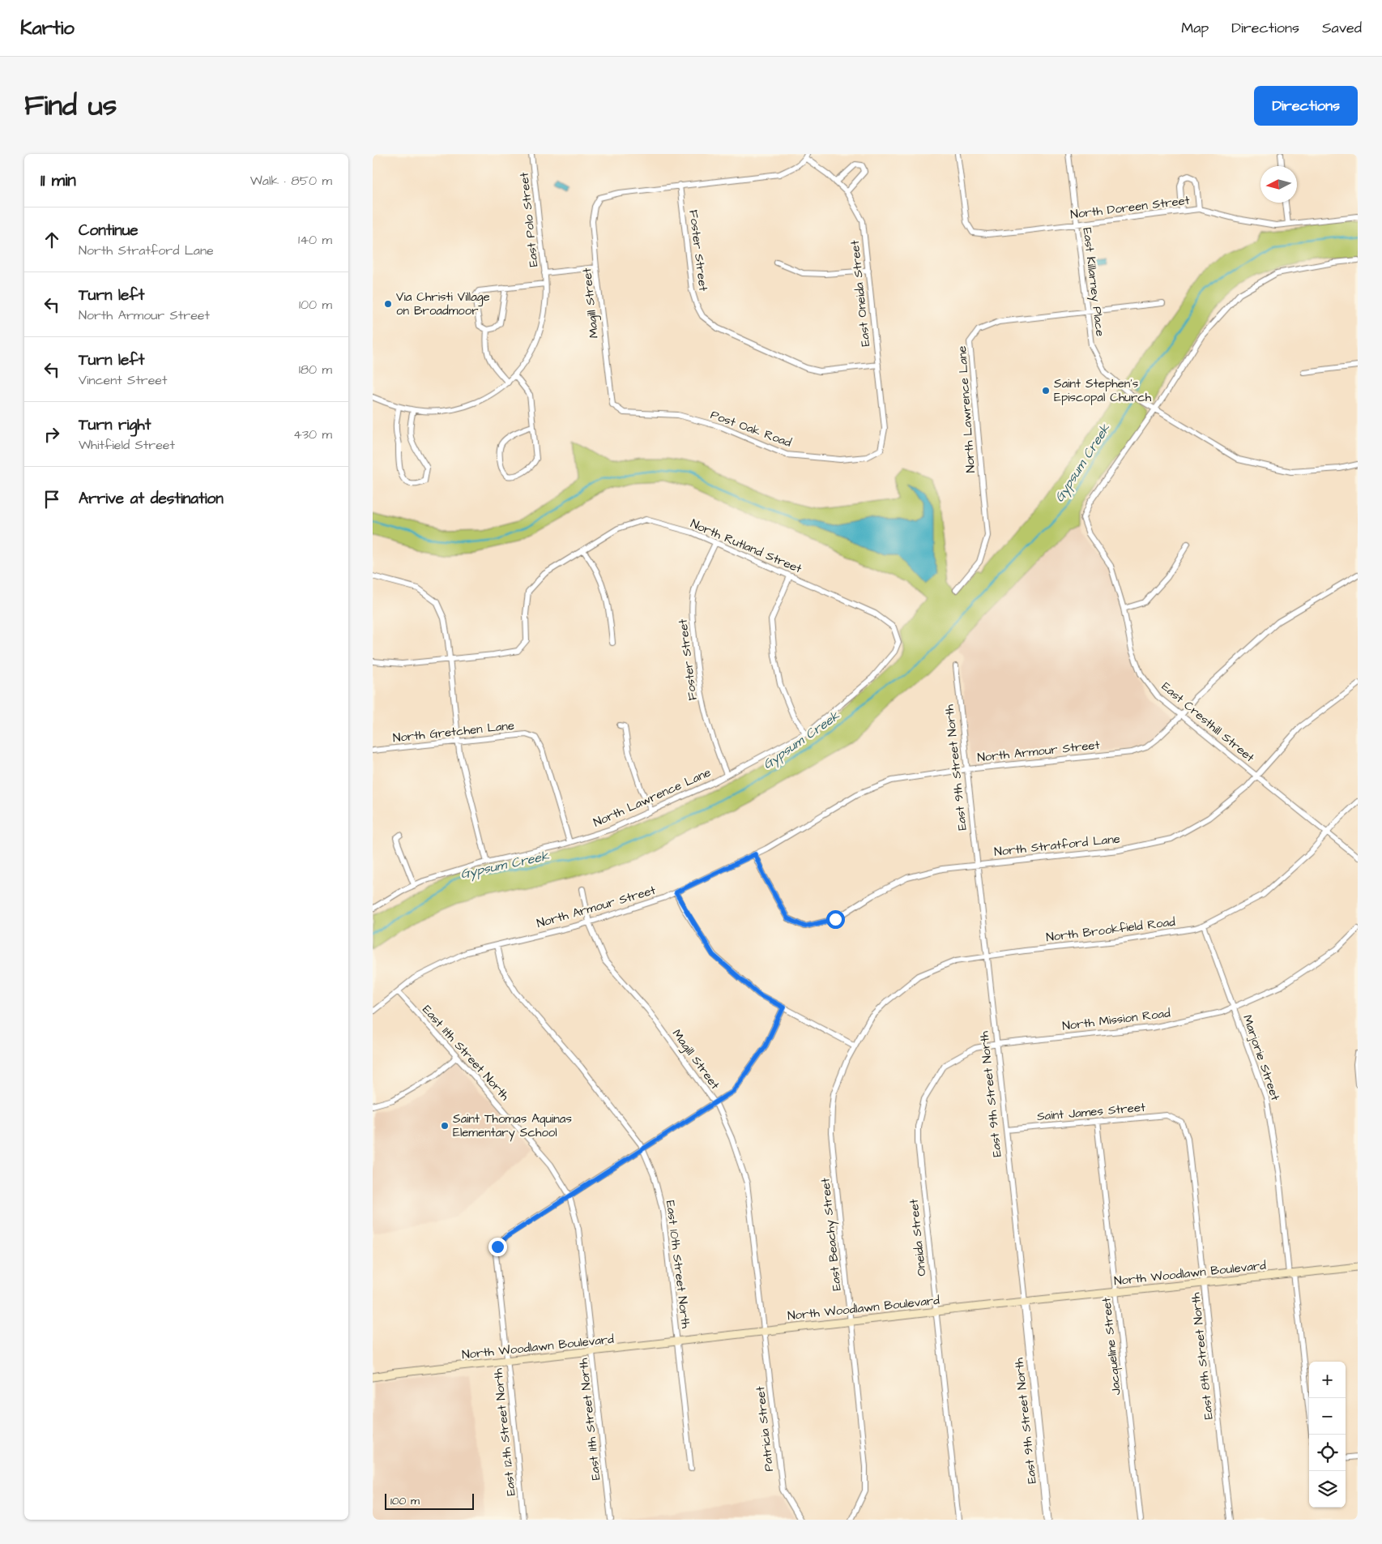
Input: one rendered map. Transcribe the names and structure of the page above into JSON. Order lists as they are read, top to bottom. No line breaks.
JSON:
{"streets":{"main road":["North Woodlawn Boulevard"],"street":["North Doreen Street","East Polo Street","Foster Street","East Killarney Place","East Oneida Street","Magill Street","North Lawrence Lane","Post Oak Road","North Rutland Street","East Cresthill Street","North Gretchen Lane","North Armour Street","East 9th Street North","North Stratford Lane","North Brookfield Road","North Mission Road","East 11th Street North","Marjorie Street","Saint James Street","East Beachy Street","Oneida Street","East 10th Street North","Jacqueline Street","East 8th Street North","Patricia Street","East 12th Street North"]},"crossings":[["North Doreen Street","East Killarney Place"],["Foster Street","East Oneida Street"],["Foster Street","Magill Street"],["Foster Street","North Lawrence Lane"],["Foster Street","North Rutland Street"],["East Killarney Place","North Lawrence Lane"],["East Killarney Place","East Cresthill Street"],["East Oneida Street","Post Oak Road"],["Magill Street","Post Oak Road"],["Magill Street","North Armour Street"],["Magill Street","North Woodlawn Boulevard"],["Magill Street","Patricia Street"],["North Lawrence Lane","North Rutland Street"],["North Lawrence Lane","North Gretchen Lane"],["East Cresthill Street","North Armour Street"],["East Cresthill Street","North Stratford Lane"],["East Cresthill Street","North Brookfield Road"],["North Armour Street","East 9th Street North"],["North Armour Street","North Stratford Lane"],["North Armour Street","East 11th Street North"],["North Armour Street","East 10th Street North"],["East 9th Street North","North Stratford Lane"],["East 9th Street North","North Brookfield Road"],["East 9th Street North","North Mission Road"],["East 9th Street North","Saint James Street"],["East 9th Street North","Oneida Street"],["East 9th Street North","North Woodlawn Boulevard"],["North Brookfield Road","Marjorie Street"],["North Brookfield Road","East Beachy Street"],["North Mission Road","Marjorie Street"],["North Mission Road","Oneida Street"],["East 11th Street North","North Woodlawn Boulevard"],["East 11th Street North","East 12th Street North"],["Marjorie Street","North Woodlawn Boulevard"],["Saint James Street","Jacqueline Street"],["Saint James Street","East 8th Street North"],["East Beachy Street","North Woodlawn Boulevard"],["Oneida Street","North Woodlawn Boulevard"],["East 10th Street North","North Woodlawn Boulevard"],["North Woodlawn Boulevard","Jacqueline Street"],["North Woodlawn Boulevard","East 8th Street North"],["North Woodlawn Boulevard","Patricia Street"],["North Woodlawn Boulevard","East 12th Street North"]],"water":["Gypsum Creek"],"places":["Via Christi Village on Broadmoor","Saint Stephen's Episcopal Church","Saint Thomas Aquinas Elementary School"],"scale_bar":"100 m","north":"left","page":{"header":"Kartio","nav":["Map","Directions","Saved"],"title":"Find us","buttons":"Directions","heading":["11 min","Walk · 850 m"],"list":[["Continue","North Stratford Lane","140 m"],["Turn left","North Armour Street","100 m"],["Turn left","Vincent Street","180 m"],["Turn right","Whitfield Street","430 m"],"Arrive at destination"],"map_buttons":["+","−"],"scale":"100 m"}}
